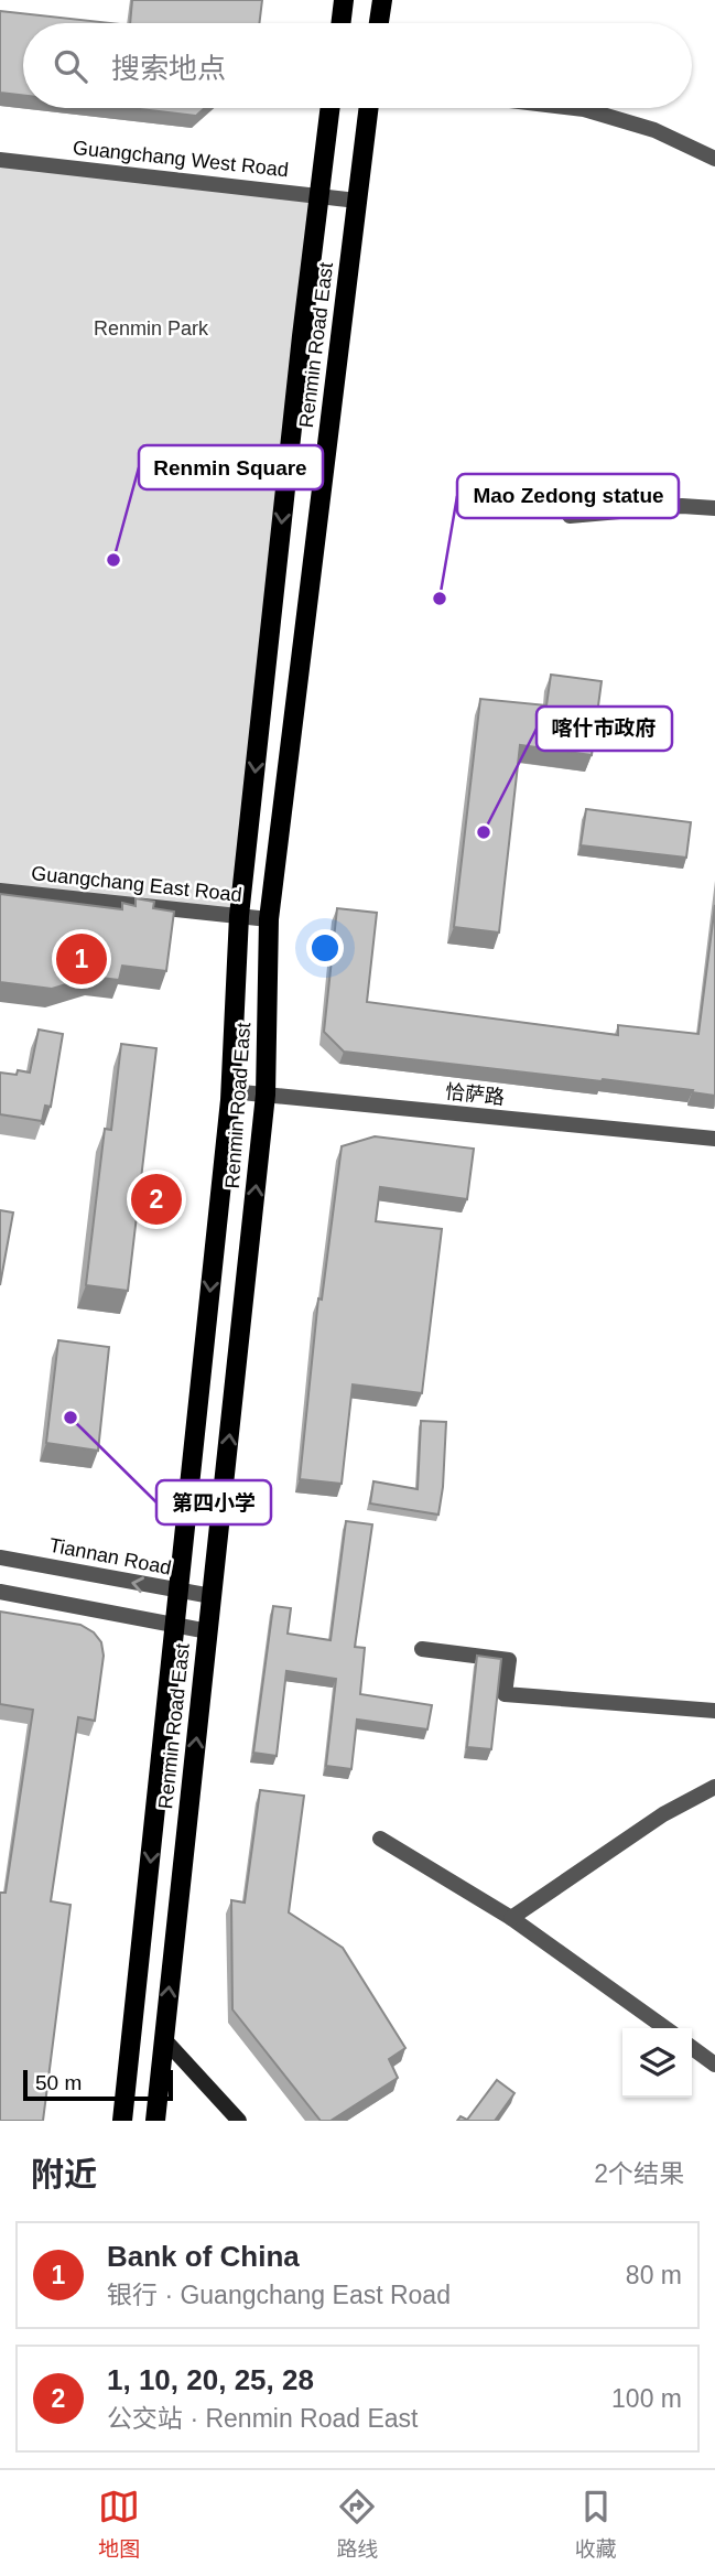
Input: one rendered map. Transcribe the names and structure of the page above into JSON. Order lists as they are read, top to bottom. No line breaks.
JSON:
{"streets":{"main road":["Renmin Road East"],"street":["Guangchang West Road","Guangchang East Road","恰萨路","Tiannan Road"]},"crossings":[["Guangchang West Road","Renmin Road East"],["Renmin Road East","Guangchang East Road"],["Renmin Road East","恰萨路"],["Renmin Road East","Tiannan Road"]],"parks":["Renmin Park"],"places":["Renmin Square","Mao Zedong statue","喀什市政府","第四小学"],"scale_bar":"50 m","page":{"search":"搜索地点","pins":["1","2"],"scale":"50 m","heading":["附近","2个结果"],"list":[{"mark":"1","name":"Bank of China","note":"银行 · Guangchang East Road","value":"80 m"},{"mark":"2","name":"1, 10, 20, 25, 28","note":"公交站 · Renmin Road East","value":"100 m"}],"nav":["地图","路线","收藏"]}}
